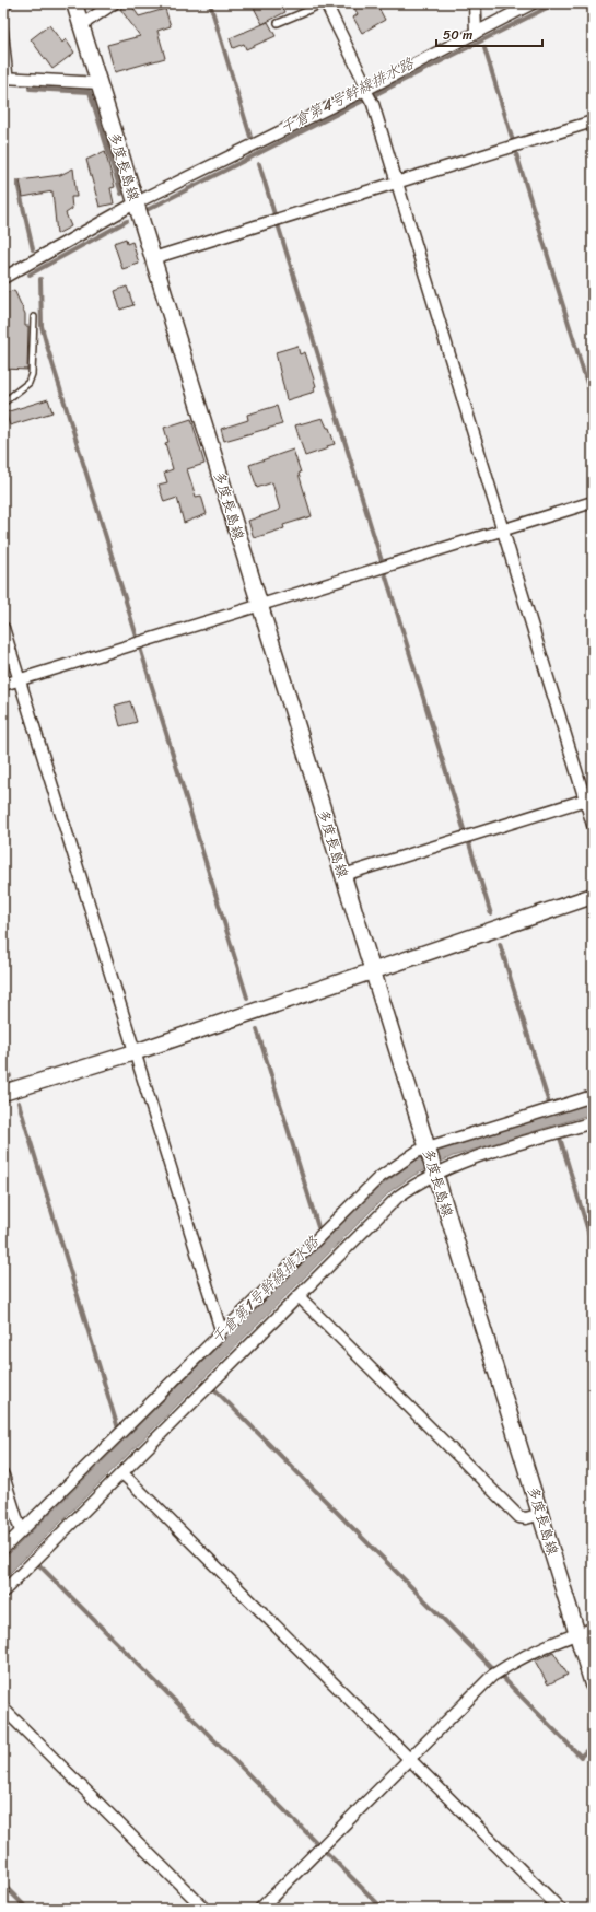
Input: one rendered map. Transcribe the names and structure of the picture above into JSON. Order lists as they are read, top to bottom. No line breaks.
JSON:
{"streets":{"main road":["多度長島線"]},"water":["千倉第4号幹線排水路","千倉第1号幹線排水路"],"scale_bar":"50 m"}
